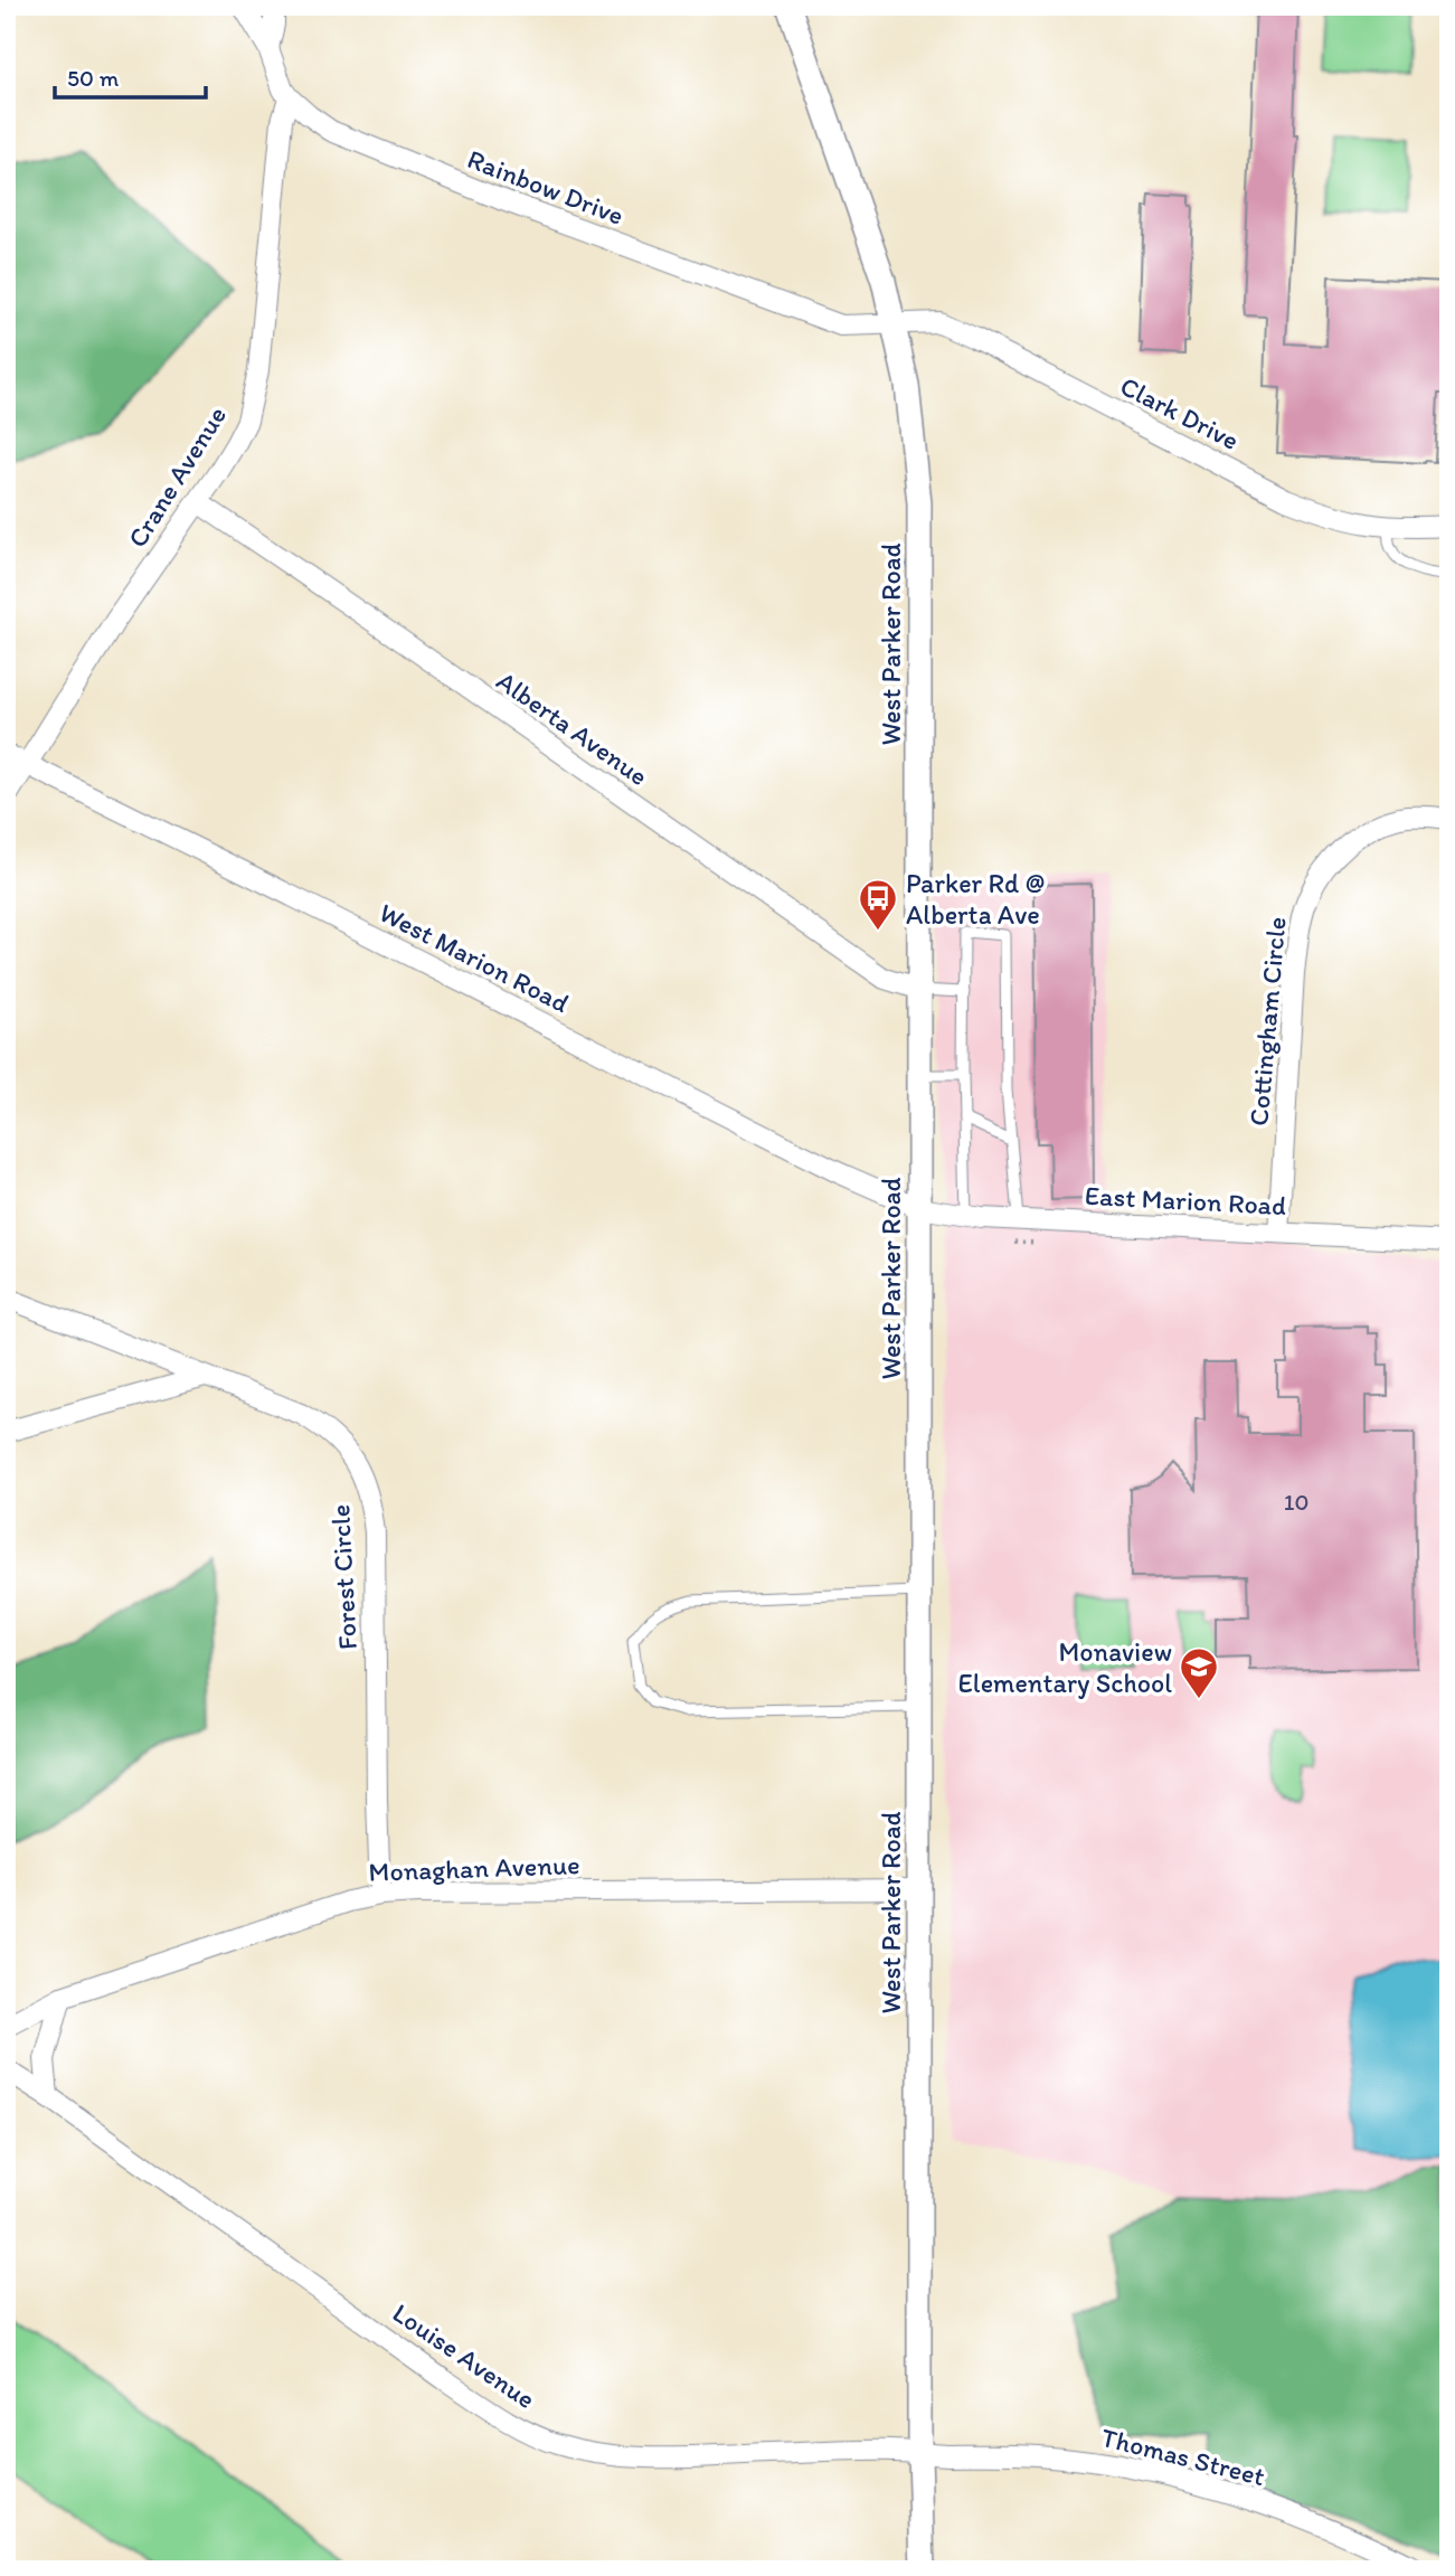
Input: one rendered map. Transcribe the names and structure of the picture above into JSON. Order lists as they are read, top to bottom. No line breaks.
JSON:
{"streets":{"street":["Rainbow Drive","Clark Drive","Crane Avenue","West Parker Road","Alberta Avenue","West Marion Road","Cottingham Circle","East Marion Road","Forest Circle","Monaghan Avenue","Louise Avenue","Thomas Street"]},"crossings":[["Rainbow Drive","Clark Drive"],["Rainbow Drive","Crane Avenue"],["Rainbow Drive","West Parker Road"],["Clark Drive","West Parker Road"],["Crane Avenue","Alberta Avenue"],["Crane Avenue","West Marion Road"],["West Parker Road","Alberta Avenue"],["West Parker Road","West Marion Road"],["West Parker Road","East Marion Road"],["West Parker Road","Monaghan Avenue"],["West Parker Road","Louise Avenue"],["West Parker Road","Thomas Street"],["West Marion Road","East Marion Road"],["Cottingham Circle","East Marion Road"],["Forest Circle","Monaghan Avenue"],["Louise Avenue","Thomas Street"]],"places":{"bus stop":["Parker Rd @ Alberta Ave"],"school or university":["Monaview Elementary School"]},"house_numbers":["10"],"scale_bar":"50 m"}
